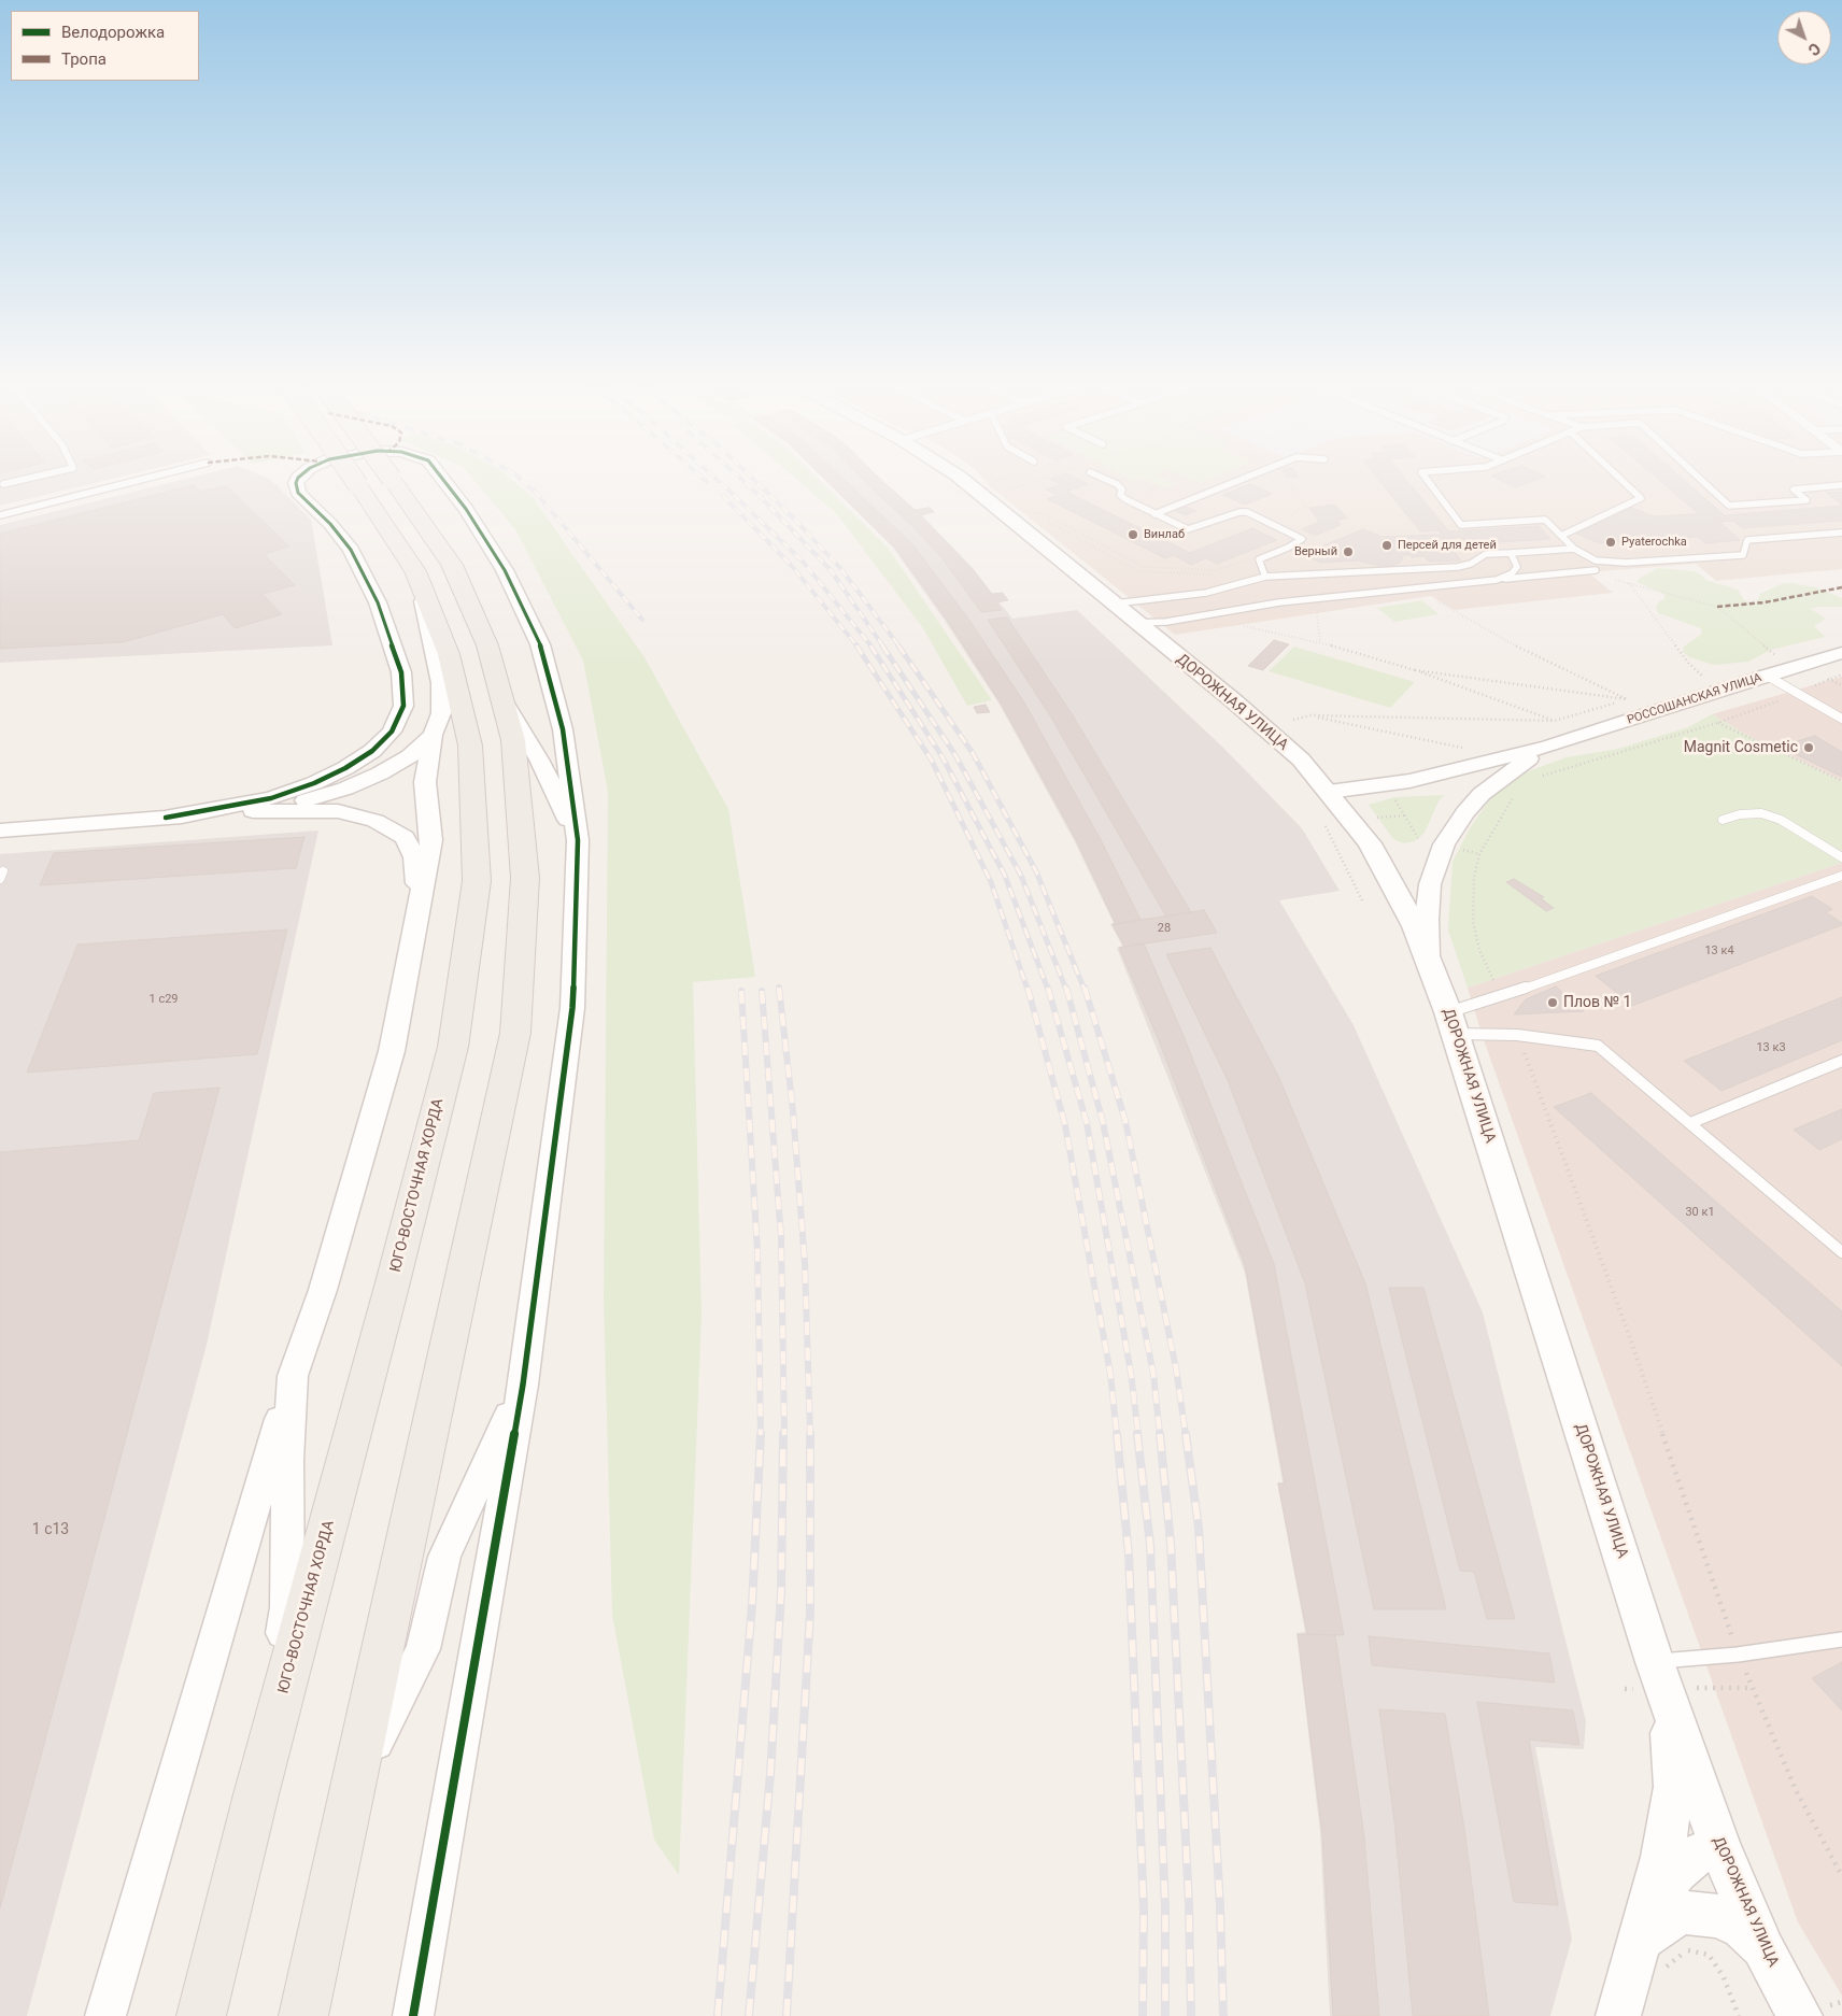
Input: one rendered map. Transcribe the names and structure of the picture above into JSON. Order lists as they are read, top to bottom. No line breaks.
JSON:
{"streets":{"main road":["ДОРОЖНАЯ УЛИЦА","ЮГО-ВОСТОЧНАЯ ХОРДА"],"street":["РОССОШАНСКАЯ УЛИЦА"]},"crossings":[["РОССОШАНСКАЯ УЛИЦА","ДОРОЖНАЯ УЛИЦА"]],"places":["Винлаб","Pyaterochka","Персей для детей","Верный","Magnit Cosmetic","Плов № 1"],"house_numbers":["28","13 к4","1 с29","13 к3","30 к1","1 с13"],"legend":["Велодорожка","Тропа"],"north":"bottom right"}
